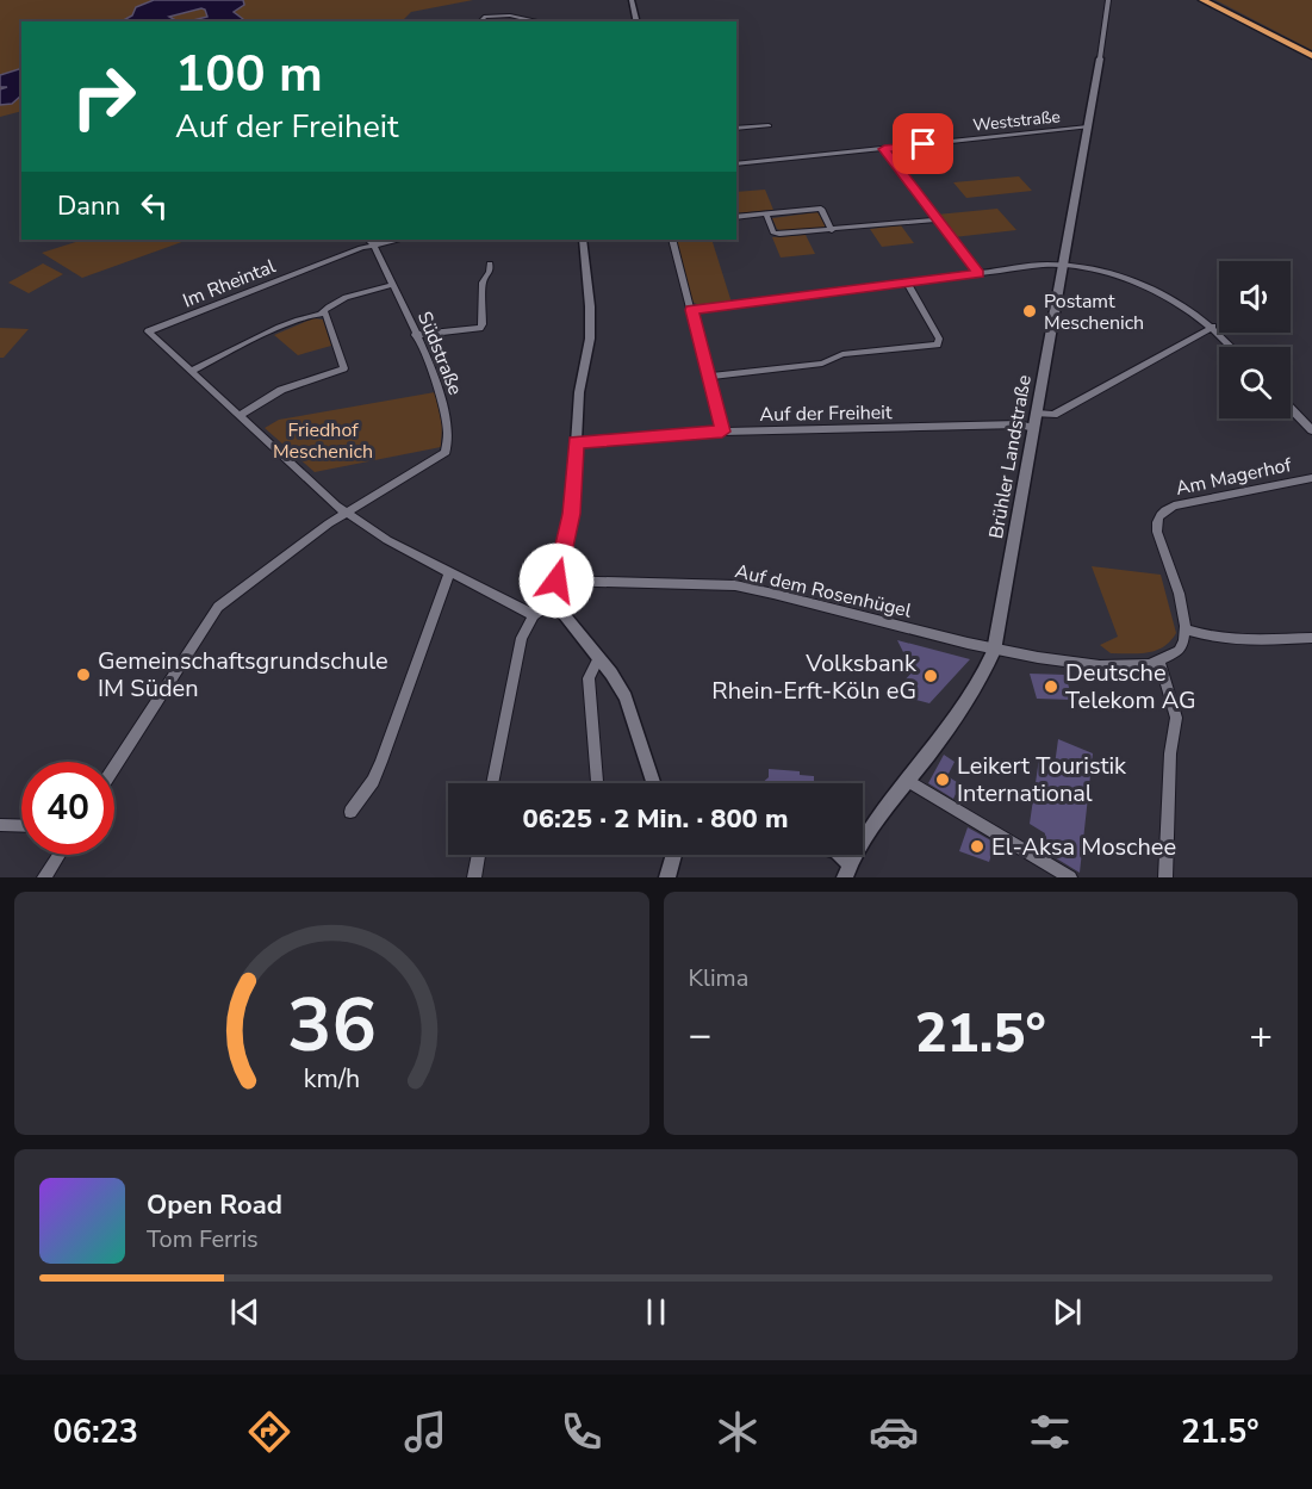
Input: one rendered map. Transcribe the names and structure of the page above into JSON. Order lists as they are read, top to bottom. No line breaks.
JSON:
{"streets":{"street":["Weststraße","Im Rheintal","Südstraße","Auf der Freiheit","Brühler Landstraße","Am Magerhof","Auf dem Rosenhügel"]},"crossings":[["Weststraße","Brühler Landstraße"],["Im Rheintal","Südstraße"],["Auf der Freiheit","Brühler Landstraße"],["Brühler Landstraße","Auf dem Rosenhügel"]],"parks":["Friedhof Meschenich"],"places":["Postamt Meschenich","Gemeinschaftsgrundschule IM Süden","Volksbank Rhein-Erft-Köln eG","Deutsche Telekom AG","Leikert Touristik International","El-Aksa Moschee"],"page":{"turn":["100 m","Auf der Freiheit"],"then":"Dann","limit":"40","trip":"06:25 · 2 Min. · 800 m","tile":"Klima","heat":["−","21.5°","+"],"song":["Open Road","Tom Ferris"],"tabs":["06:23","21.5°"],"gauge":["36","km/h"]}}
